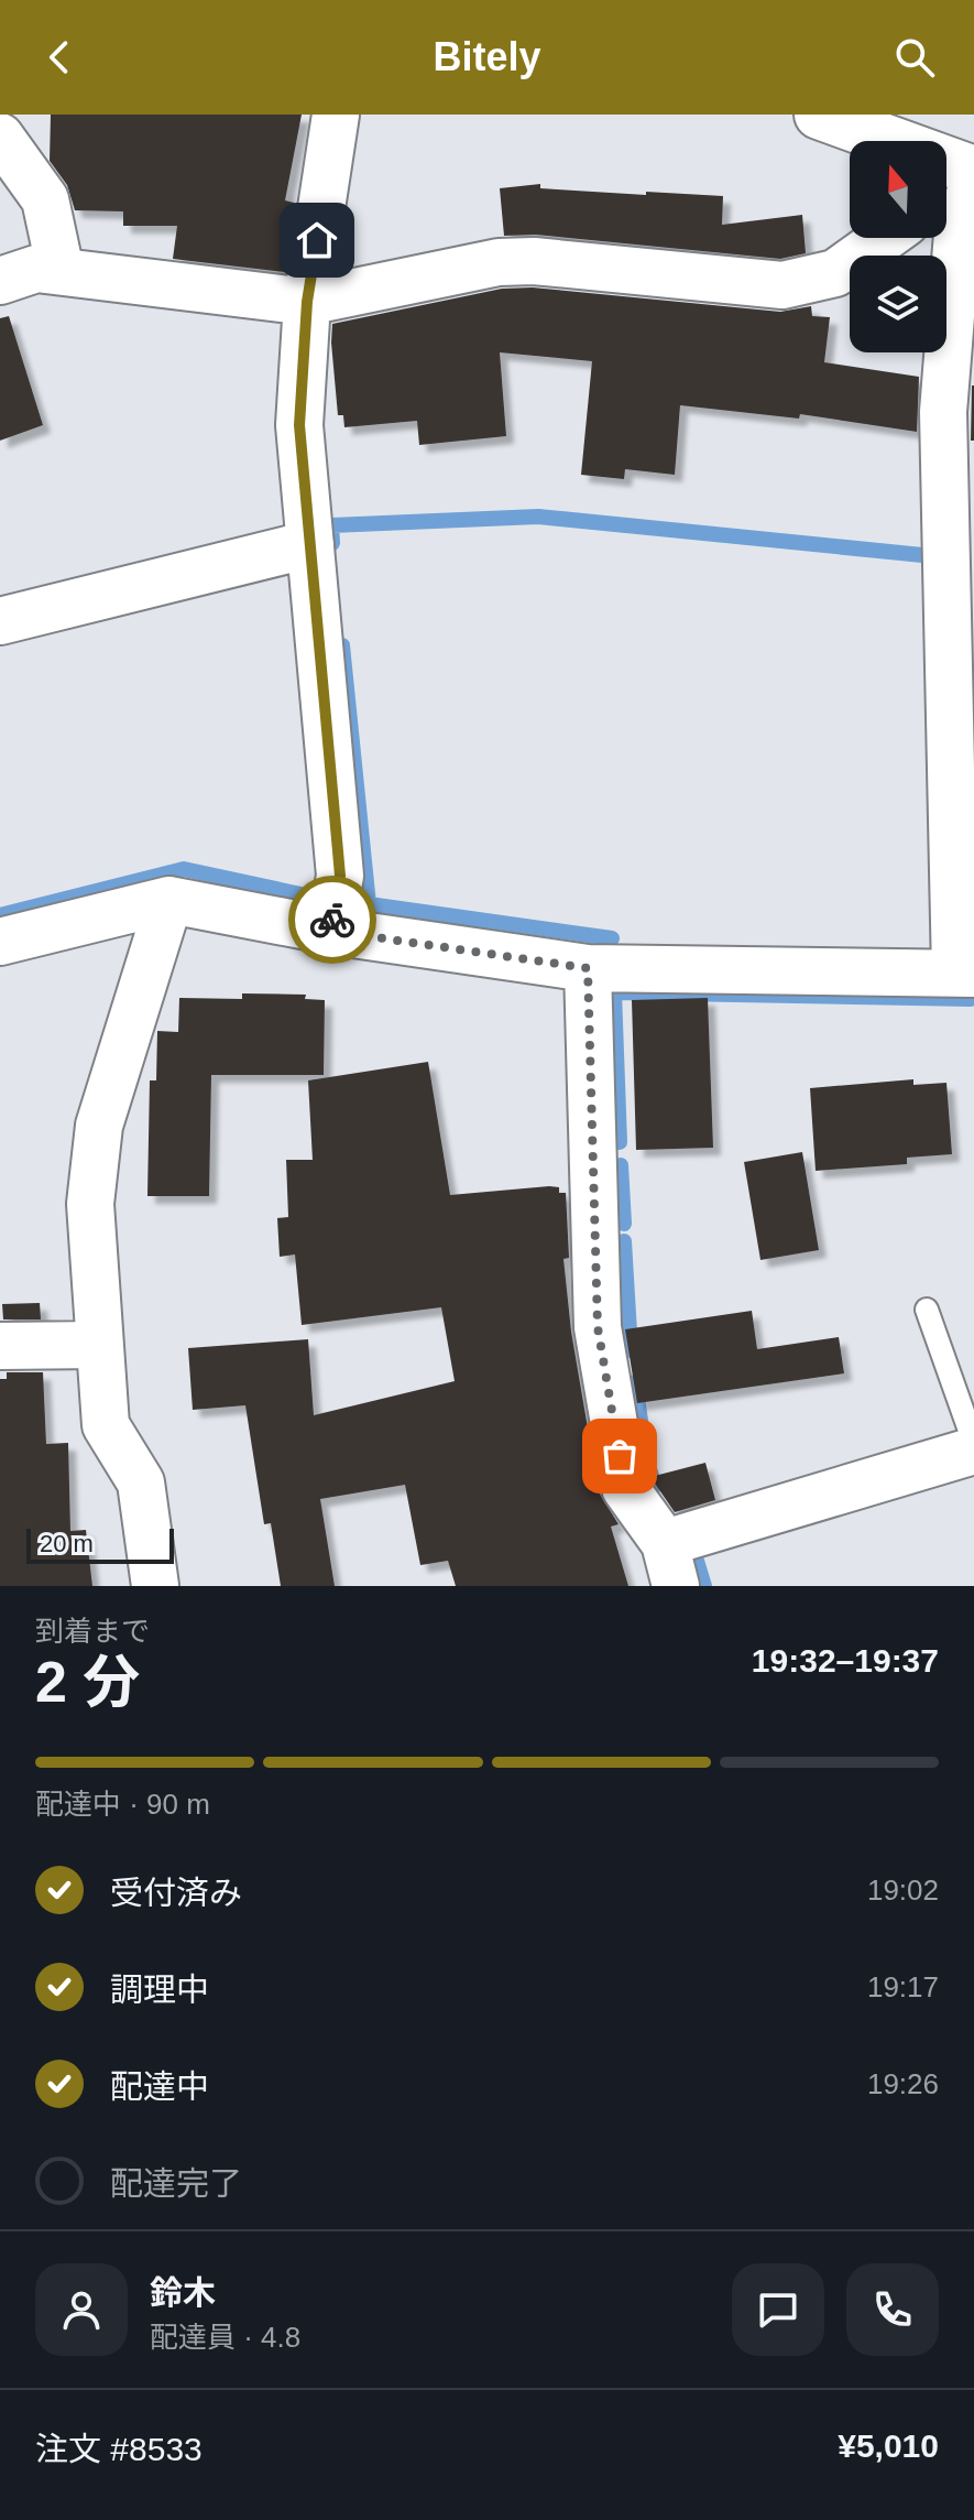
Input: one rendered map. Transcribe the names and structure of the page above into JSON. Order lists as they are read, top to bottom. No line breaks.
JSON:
{"scale_bar":"20 m","north":"top","page":{"header":"Bitely","scale":"20 m","heading":["2 分","到着まで","19:32–19:37"],"panel":["鈴木","配達員 · 4.8","注文 #8533","¥5,010"],"bar":"配達中 · 90 m","list":[["受付済み","19:02"],["調理中","19:17"],["配達中","19:26"],"配達完了"]}}
